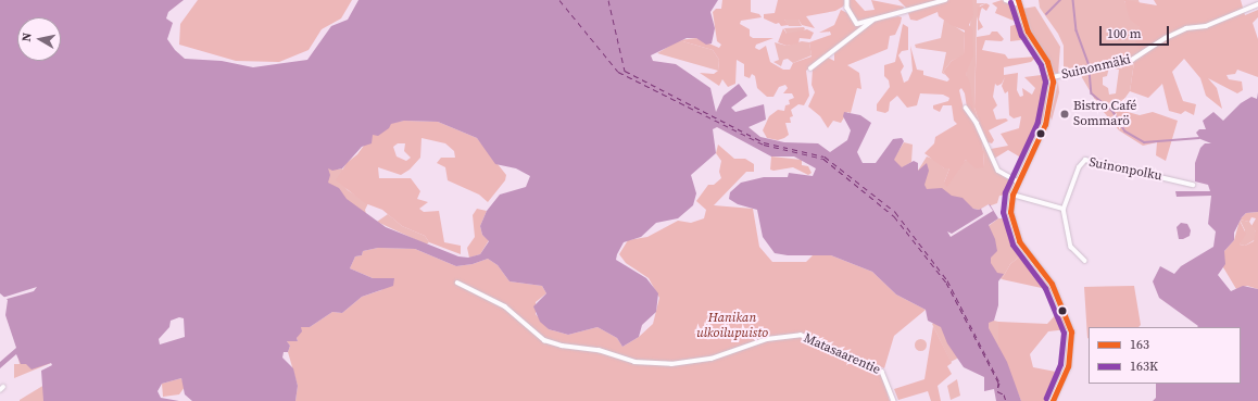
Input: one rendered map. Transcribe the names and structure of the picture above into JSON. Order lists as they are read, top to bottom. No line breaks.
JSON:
{"streets":{"street":["Suinonmäki","Suinonpolku","Matasaarentie"]},"parks":["Hanikan ulkoilupuisto"],"places":["Bistro Café Sommarö"],"lines":["transit line 163","transit line 163K"],"legend":["163","163K"],"scale_bar":"100 m","north":"left"}
